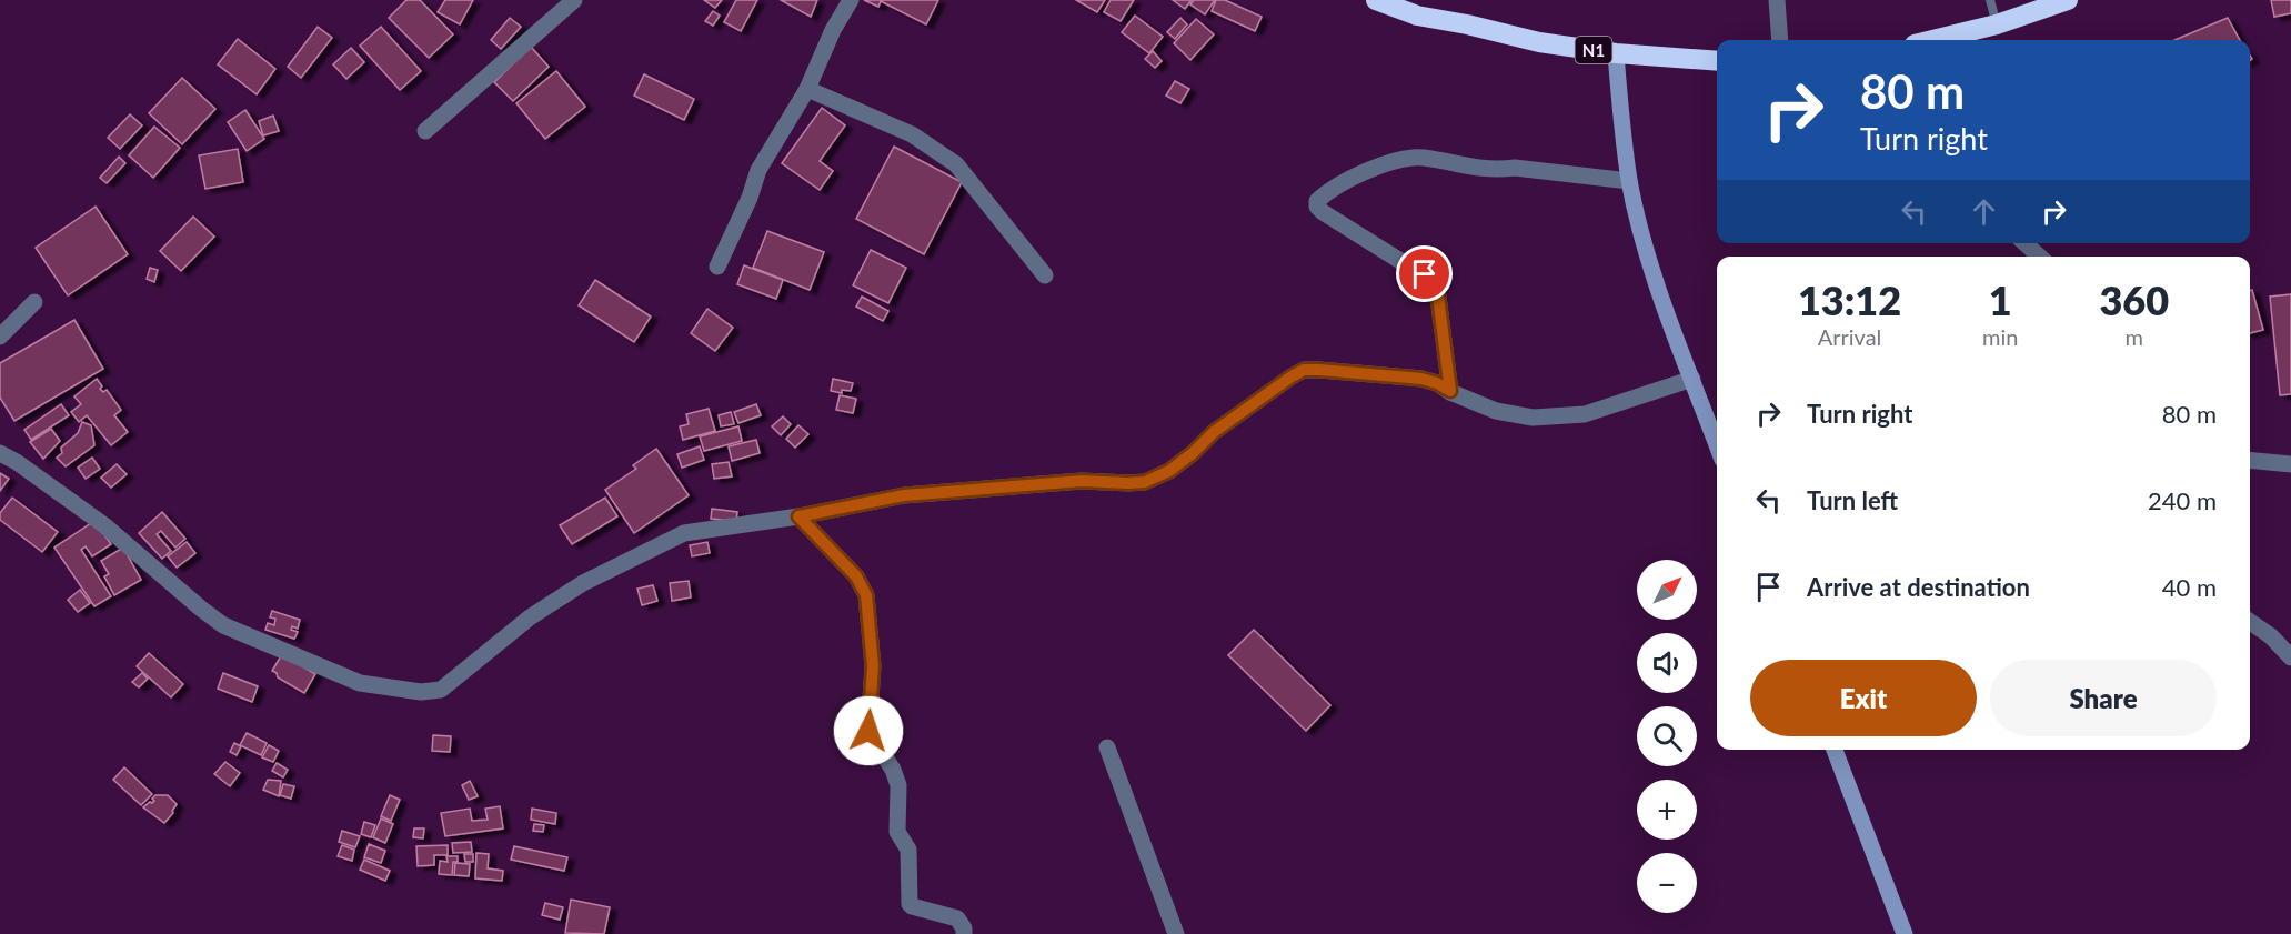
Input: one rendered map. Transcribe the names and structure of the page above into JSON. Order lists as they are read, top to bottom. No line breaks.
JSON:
{"streets":{"highway":["N1"]},"north":"top right","page":{"turn":["80 m","Turn right"],"eta":["13:12","Arrival","1","min","360","m"],"list":[{"name":"Turn right","value":"80 m"},{"name":"Turn left","value":"240 m"},{"name":"Arrive at destination","value":"40 m"}],"map_buttons":["+","−"],"buttons":["Exit","Share"]}}
